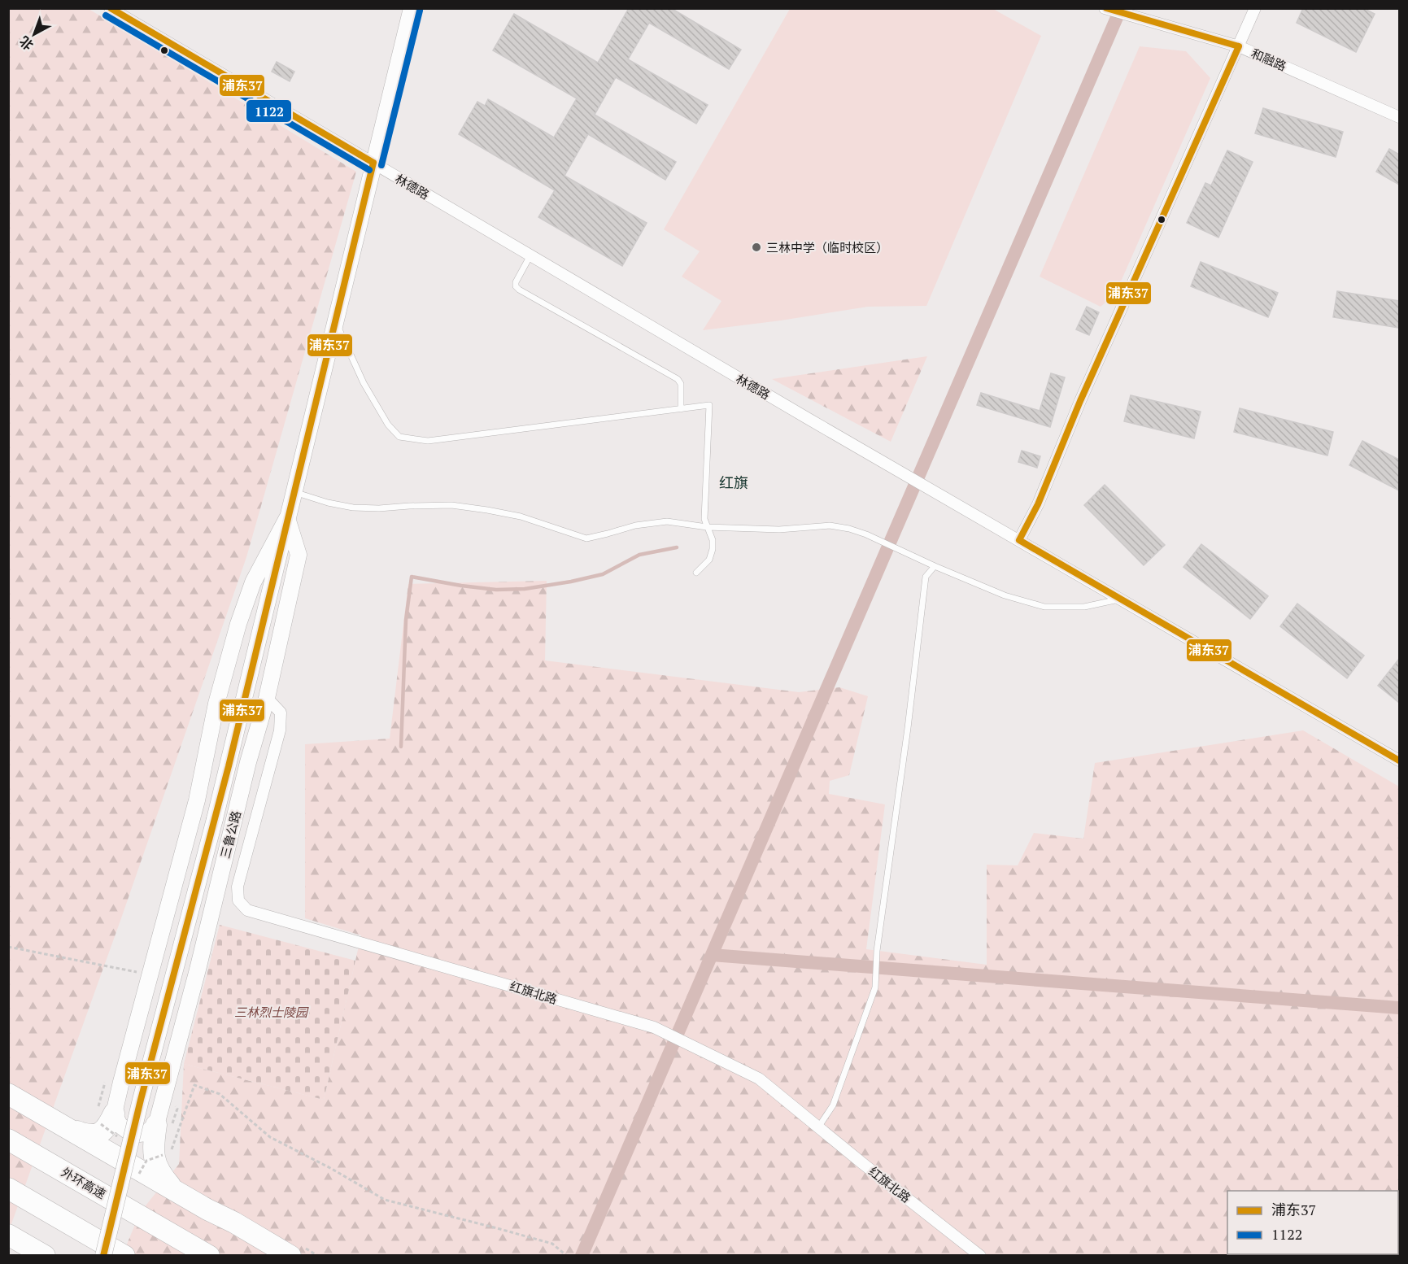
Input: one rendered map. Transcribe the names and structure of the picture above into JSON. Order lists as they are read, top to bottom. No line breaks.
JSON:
{"streets":{"highway":["外环高速"],"main road":["三鲁公路"],"street":["和融路","林德路","红旗北路"]},"crossings":[["林德路","三鲁公路"],["三鲁公路","红旗北路"]],"districts":["红旗"],"parks":["三林烈士陵园"],"places":["三林中学（临时校区）"],"lines":["transit line 浦东37","transit line 1122"],"legend":["浦东37","1122"],"north":"bottom left"}
